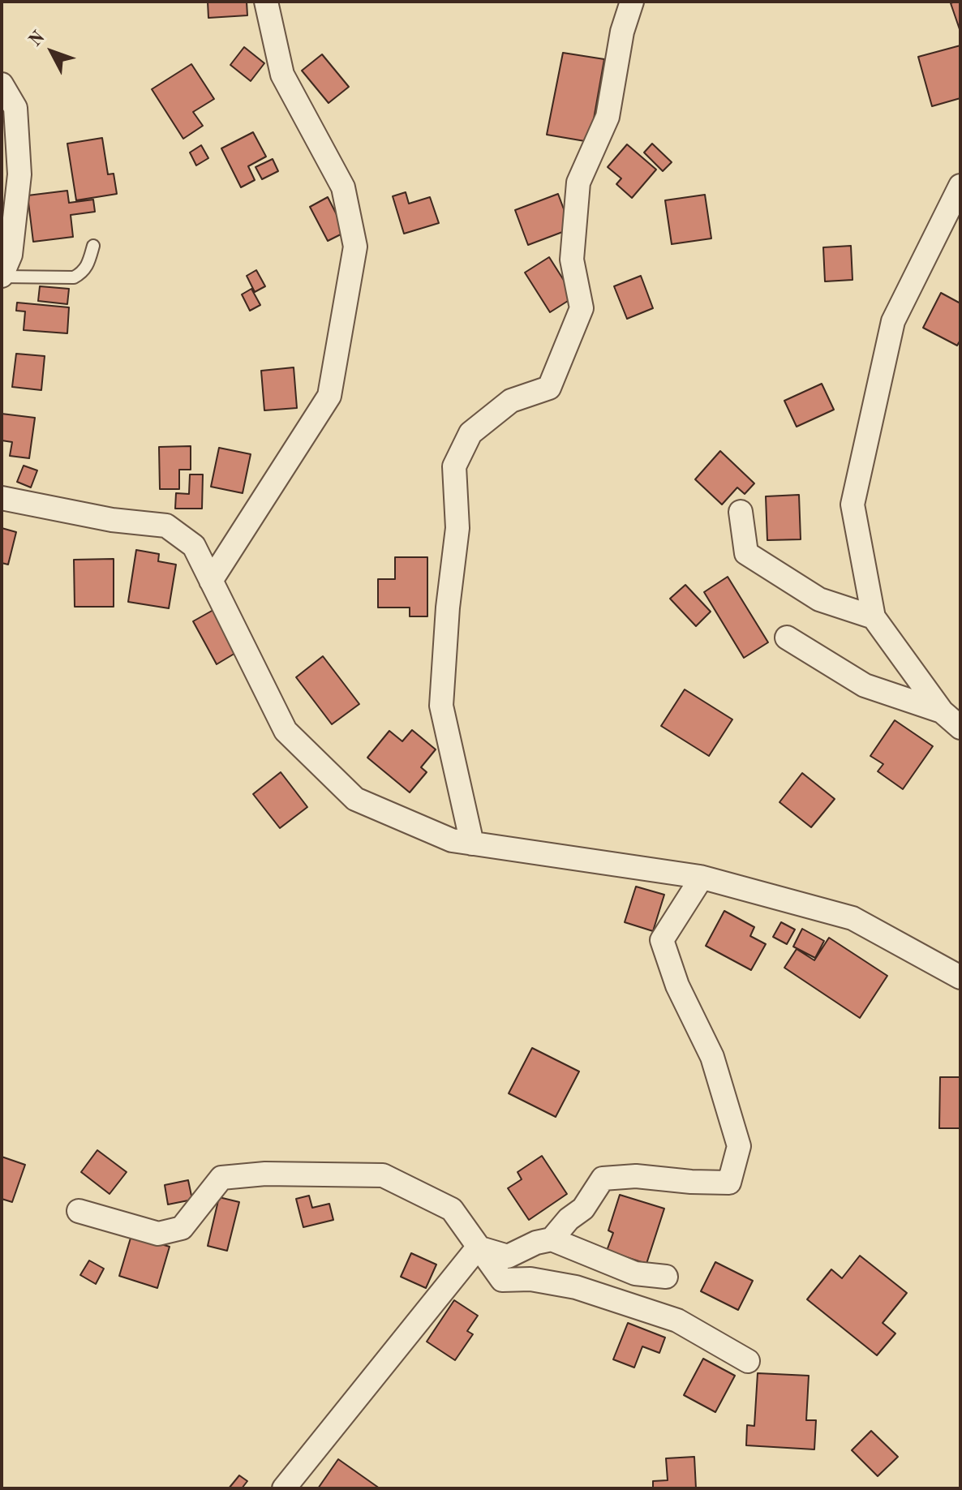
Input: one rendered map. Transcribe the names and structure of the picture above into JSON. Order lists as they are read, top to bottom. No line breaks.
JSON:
{"north":"top left"}
